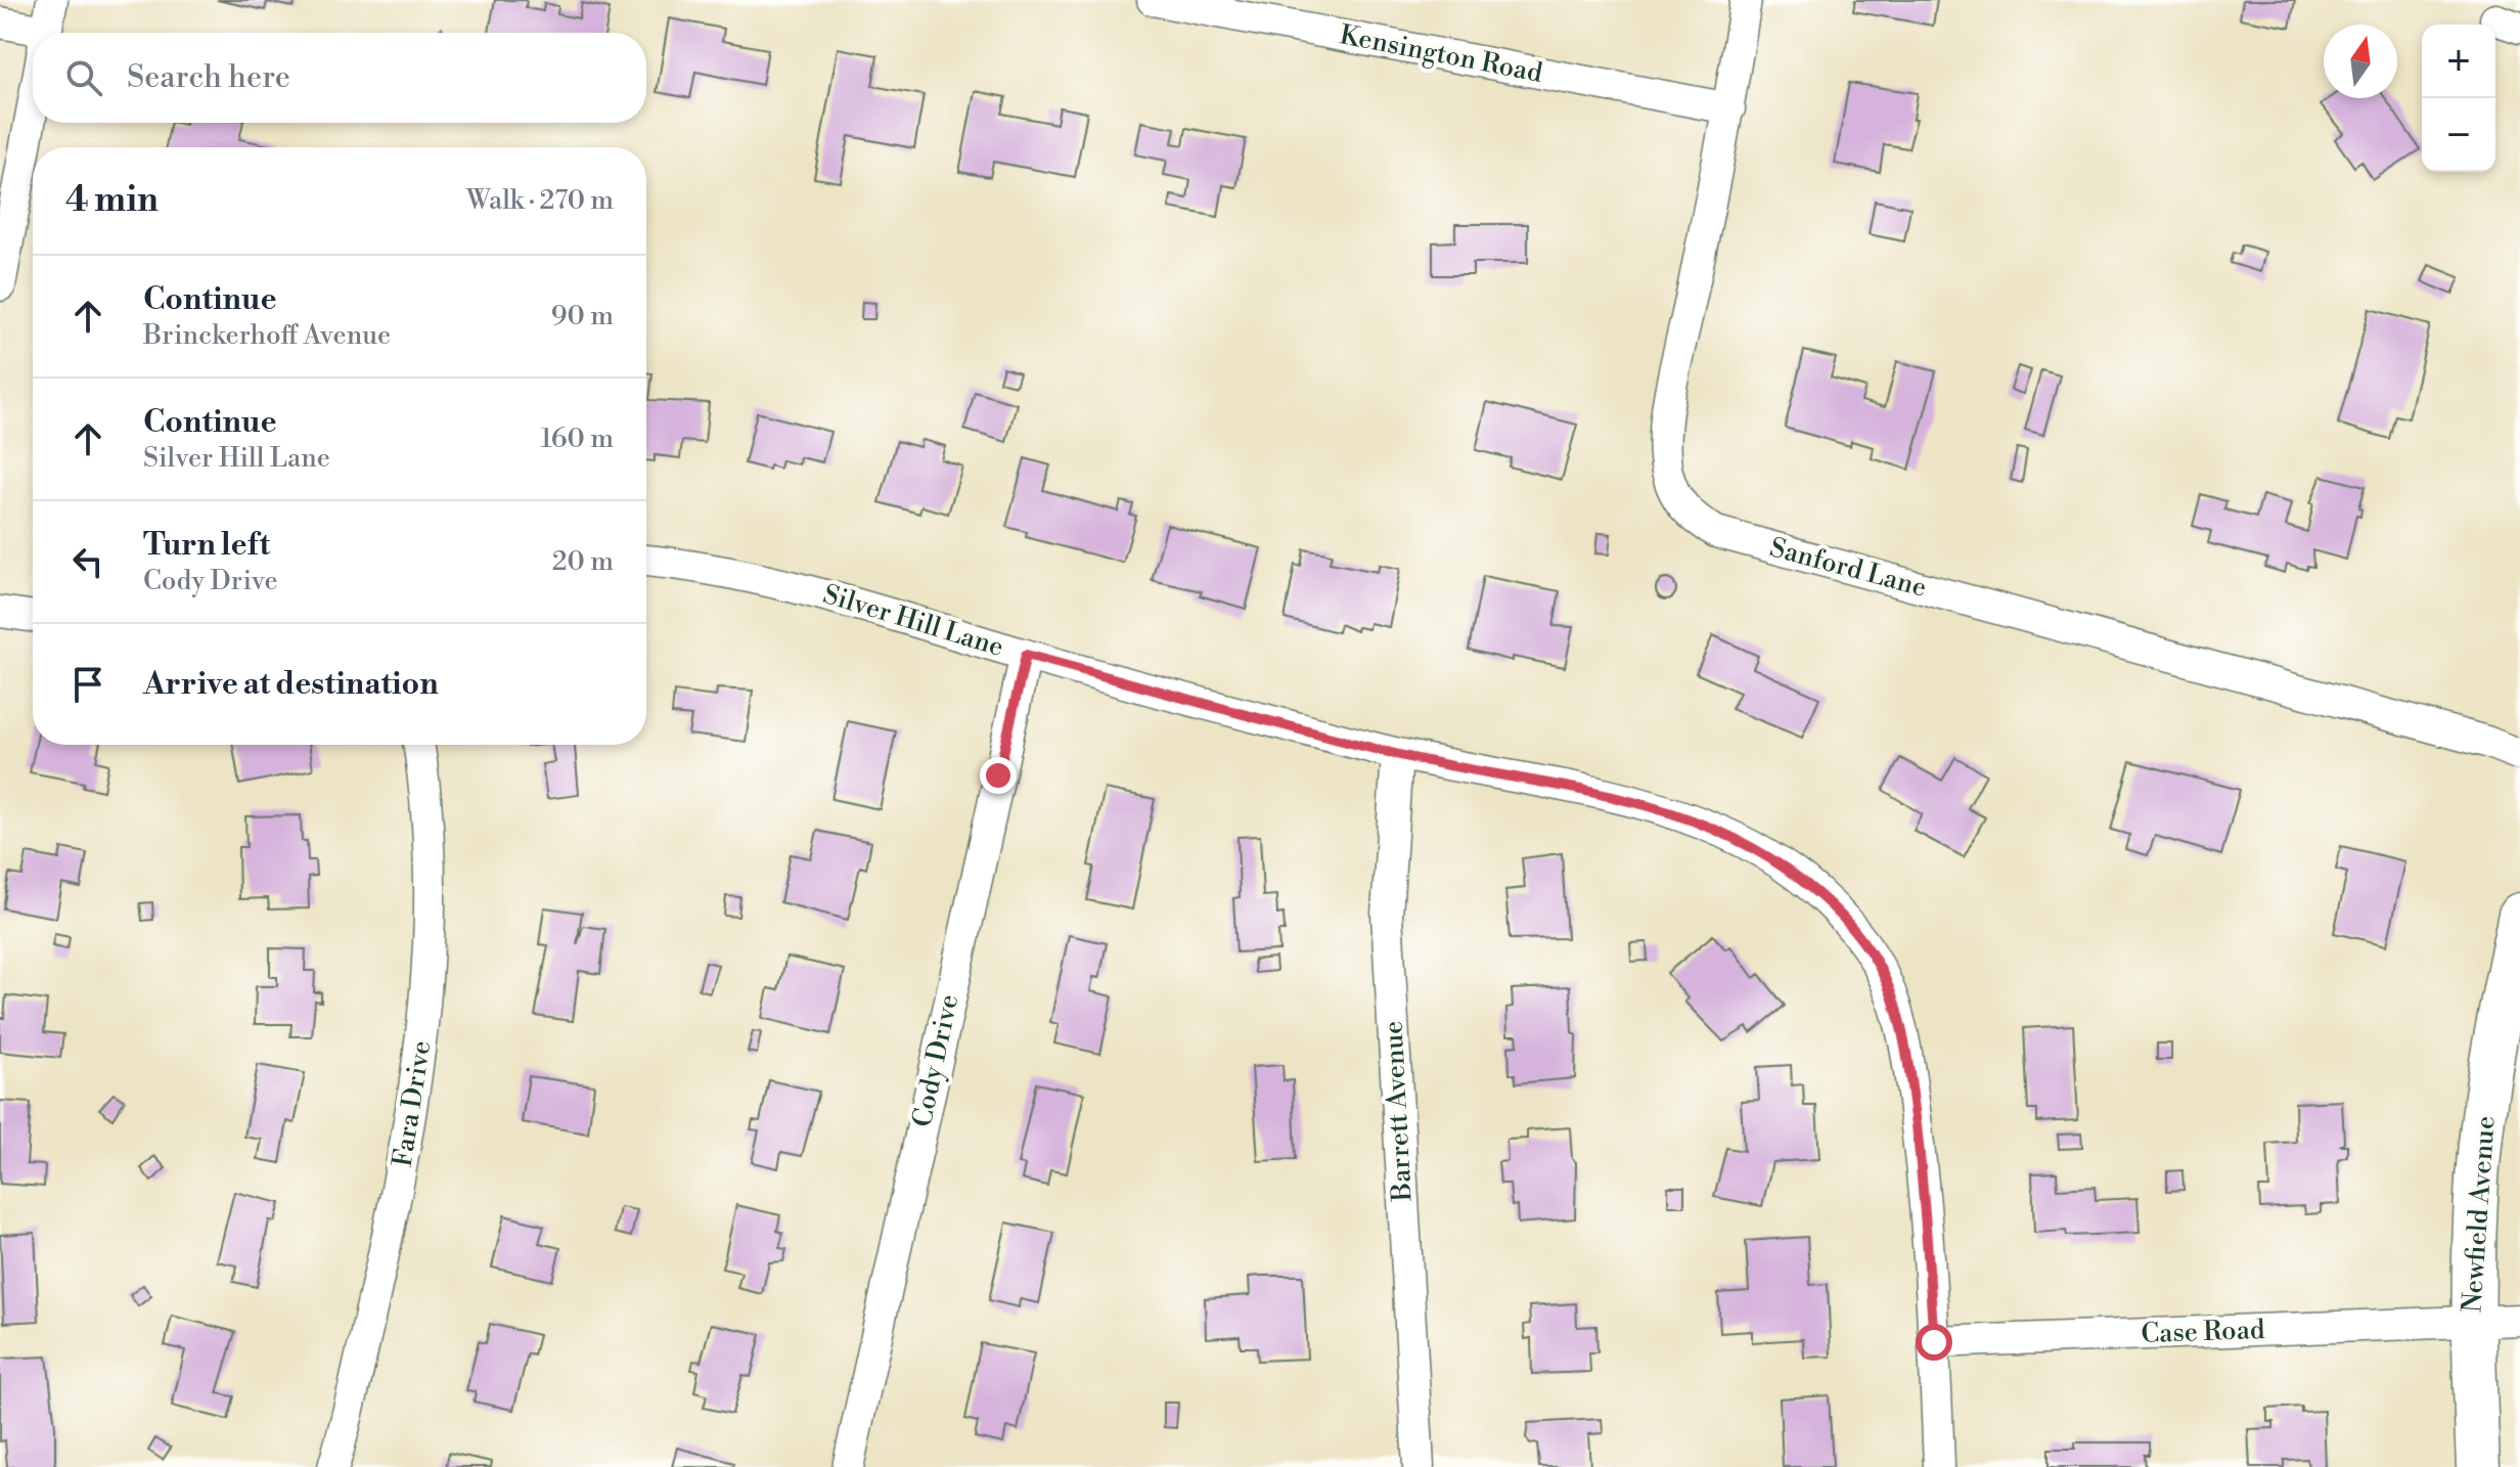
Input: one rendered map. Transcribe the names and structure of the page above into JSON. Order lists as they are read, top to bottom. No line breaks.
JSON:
{"streets":{"main road":["Newfield Avenue"],"street":["Kensington Road","Sanford Lane","Silver Hill Lane","Cody Drive","Fara Drive","Barrett Avenue","Case Road"]},"crossings":[["Kensington Road","Sanford Lane"],["Silver Hill Lane","Cody Drive"],["Silver Hill Lane","Barrett Avenue"],["Silver Hill Lane","Case Road"],["Newfield Avenue","Case Road"]],"north":"top","page":{"map_buttons":["+","−"],"search":"Search here","heading":["4 min","Walk · 270 m"],"list":[["Continue","Brinckerhoff Avenue","90 m"],["Continue","Silver Hill Lane","160 m"],["Turn left","Cody Drive","20 m"],"Arrive at destination"]}}
